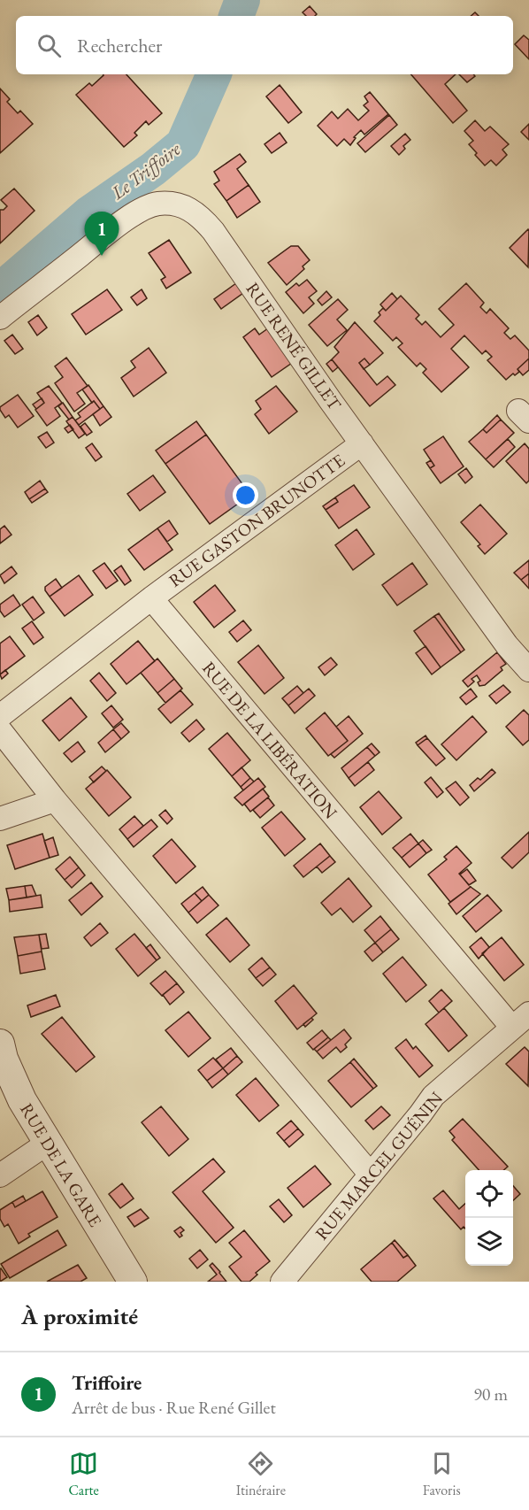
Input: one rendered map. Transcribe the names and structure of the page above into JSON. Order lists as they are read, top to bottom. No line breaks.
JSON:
{"streets":{"street":["RUE RENÉ GILLET","RUE GASTON BRUNOTTE","RUE DE LA LIBÉRATION","RUE DE LA GARE","RUE MARCEL GUÉNIN"]},"crossings":[["RUE RENÉ GILLET","RUE GASTON BRUNOTTE"],["RUE GASTON BRUNOTTE","RUE DE LA LIBÉRATION"],["RUE DE LA LIBÉRATION","RUE MARCEL GUÉNIN"]],"water":["Le Triffoire"],"page":{"search":"Rechercher","pins":"1","heading":"À proximité","list":[{"mark":"1","name":"Triffoire","note":"Arrêt de bus · Rue René Gillet","value":"90 m"}],"nav":["Carte","Itinéraire","Favoris"]}}
